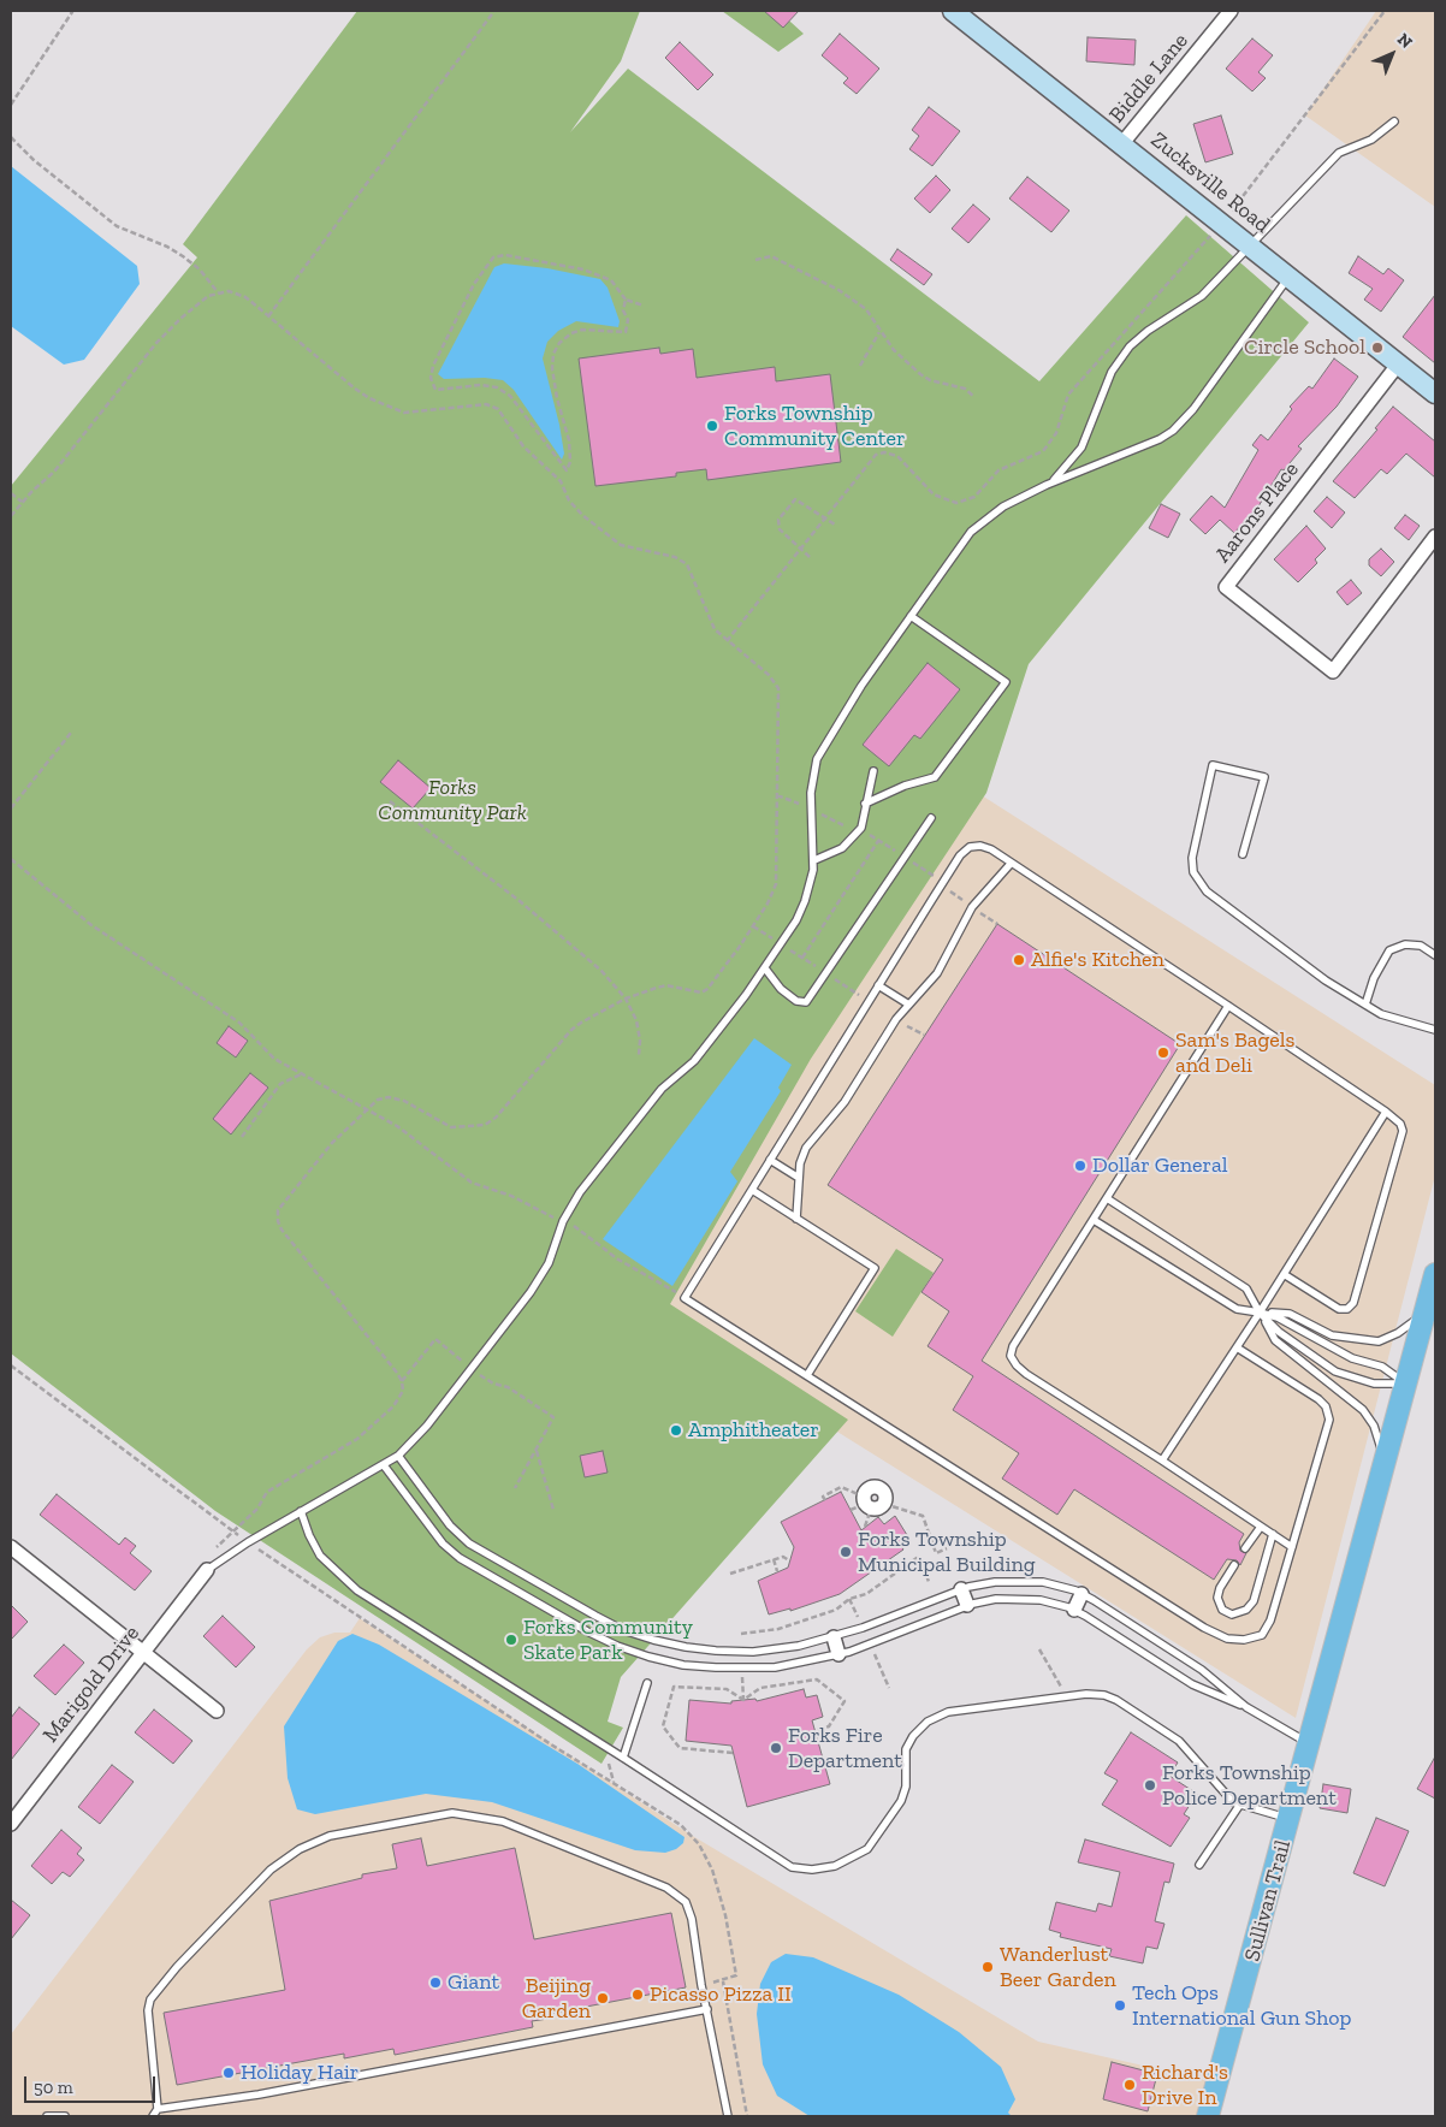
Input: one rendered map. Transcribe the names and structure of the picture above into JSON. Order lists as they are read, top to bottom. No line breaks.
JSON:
{"streets":{"main road":["Sullivan Trail"],"street":["Biddle Lane","Zucksville Road","Aarons Place","Marigold Drive"]},"crossings":[["Biddle Lane","Zucksville Road"],["Zucksville Road","Aarons Place"]],"parks":["Forks Community Park"],"places":["Circle School","Forks Township Community Center","Alfie's Kitchen","Sam's Bagels and Deli","Dollar General","Amphitheater","Forks Township Municipal Building","Forks Community Skate Park","Forks Fire Department","Forks Township Police Department","Wanderlust Beer Garden","Giant","Picasso Pizza II","Beijing Garden","Tech Ops International Gun Shop","Holiday Hair","Richard's Drive In"],"scale_bar":"50 m","north":"top right"}
